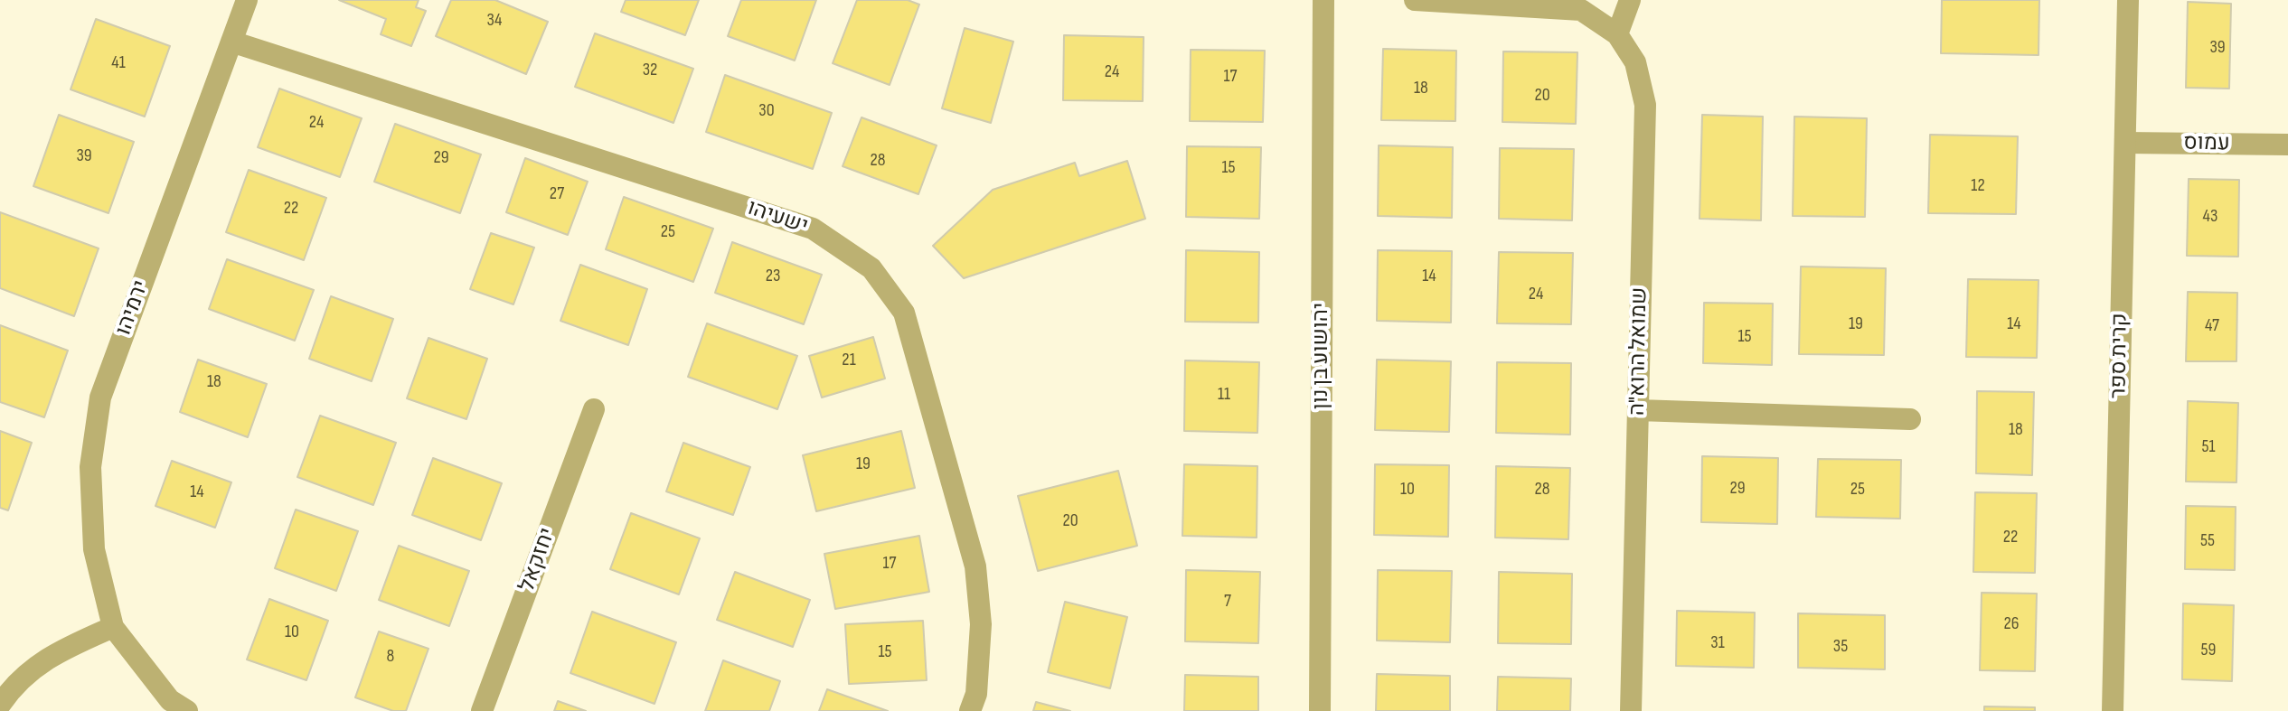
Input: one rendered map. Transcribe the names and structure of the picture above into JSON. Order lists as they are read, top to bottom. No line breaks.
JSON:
{"streets":{"street":["עמוס","ישעיהו","ירמיהו","שמואל הרוא\"ה","יהושוע בן נון","קרית ספר","יחזקאל"]},"crossings":[["עמוס","קרית ספר"],["ישעיהו","ירמיהו"]],"house_numbers":["34","39","41","32","24","17","18","20","30","24","39","29","28","15","12","27","22","43","25","23","14","24","19","14","47","15","21","18","11","18","51","19","29","10","28","25","14","20","22","55","17","7","26","10","31","35","59","15","8"]}
